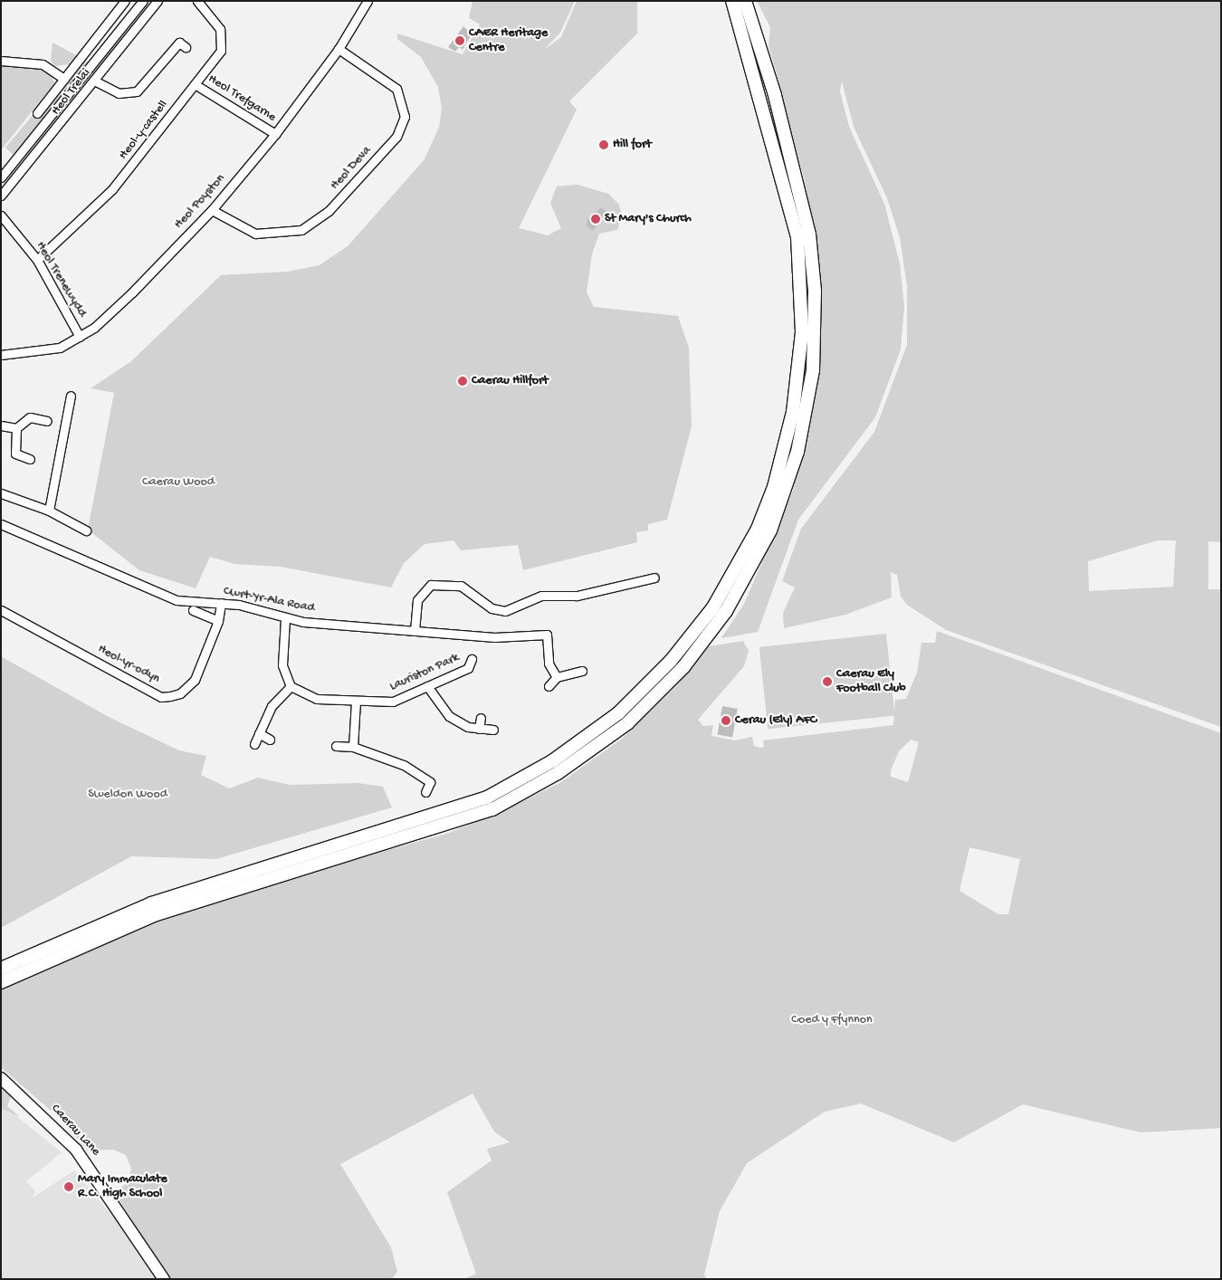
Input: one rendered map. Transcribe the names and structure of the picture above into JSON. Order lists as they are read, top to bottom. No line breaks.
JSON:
{"streets":{"street":["Heol Trelai","Heol Trefgarne","Heol-y-castell","Heol Deva","Heol Poyston","Heol Trenewydd","Cwrt-Yr-Ala Road","Heol-yr-odyn","Lauriston Park","Caerau Lane"]},"crossings":[["Heol Trefgarne","Heol-y-castell"],["Heol Trefgarne","Heol Poyston"],["Heol-y-castell","Heol Trenewydd"],["Heol Deva","Heol Poyston"],["Heol Poyston","Heol Trenewydd"],["Cwrt-Yr-Ala Road","Heol-yr-odyn"]],"parks":["Caerau Wood","Sweldon Wood","Coed y Ffynnon"],"places":["CAER Heritage Centre","Hill fort","St Mary's Church","Caerau Hillfort","Caerau Ely Football Club","Cerau (Ely) AFC","Mary Immaculate R.C. High School"]}
